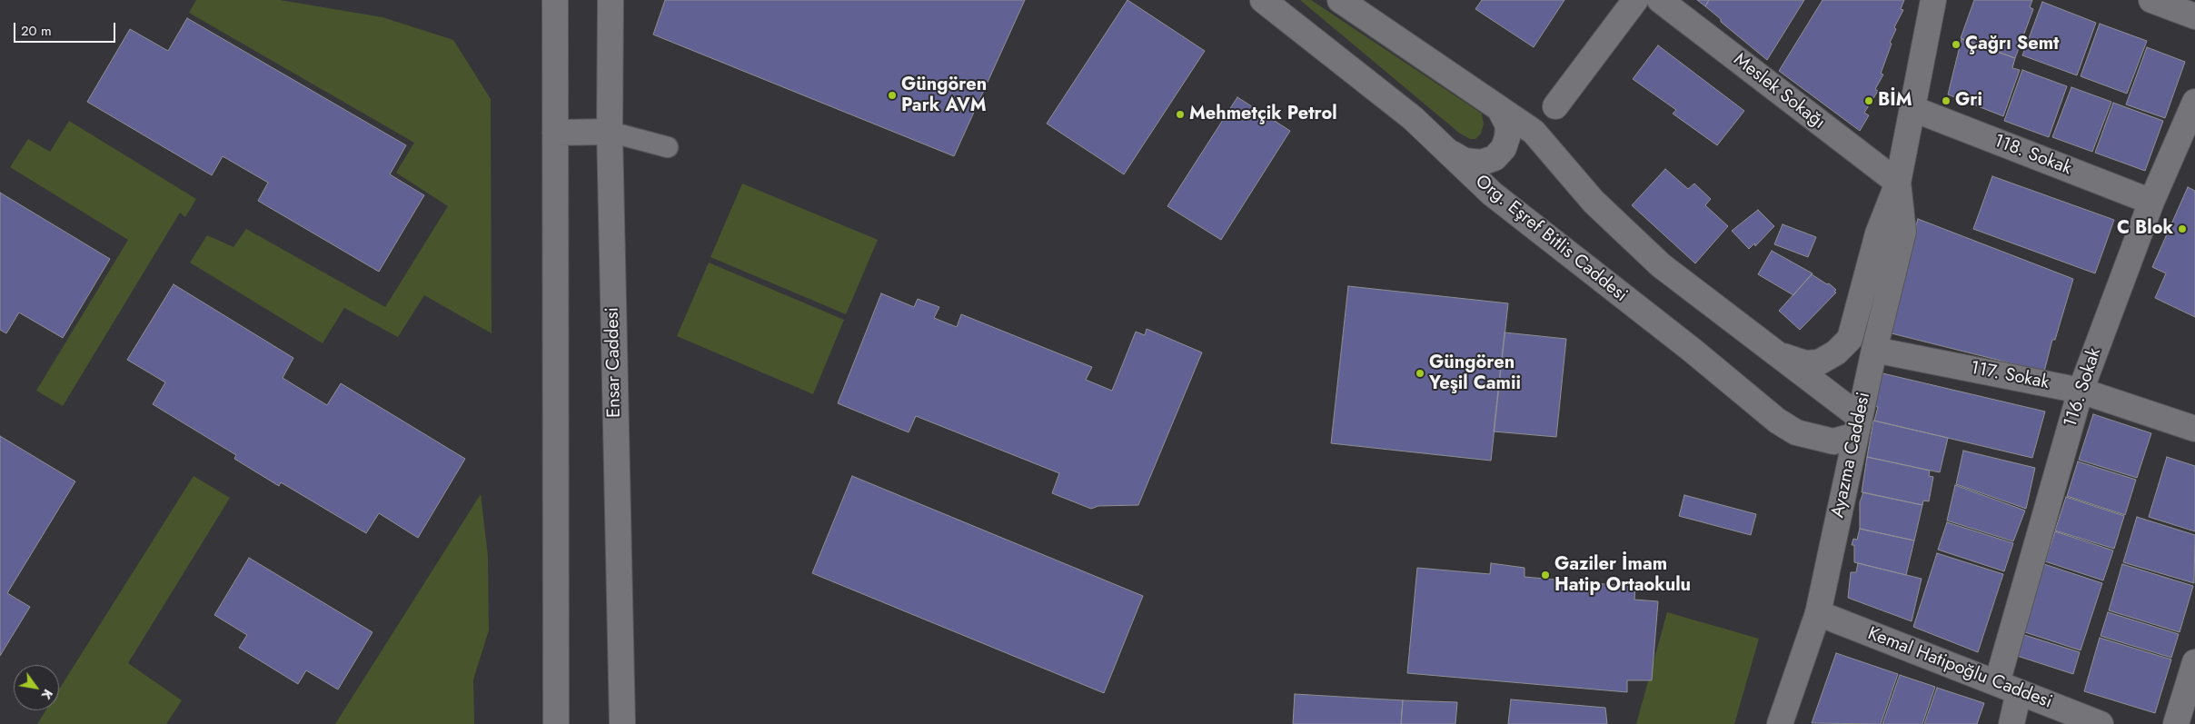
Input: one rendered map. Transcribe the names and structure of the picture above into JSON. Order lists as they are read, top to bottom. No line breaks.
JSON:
{"streets":{"street":["Meslek Sokağı","118. Sokak","Org. Eşref Bitlis Caddesi","Ensar Caddesi","117. Sokak","116. Sokak","Ayazma Caddesi","Kemal Hatipoğlu Caddesi"]},"crossings":[["Meslek Sokağı","Ayazma Caddesi"],["118. Sokak","116. Sokak"],["118. Sokak","Ayazma Caddesi"],["Org. Eşref Bitlis Caddesi","Ayazma Caddesi"],["117. Sokak","116. Sokak"],["117. Sokak","Ayazma Caddesi"],["116. Sokak","Kemal Hatipoğlu Caddesi"],["Ayazma Caddesi","Kemal Hatipoğlu Caddesi"]],"places":["Çağrı Semt","Güngören Park AVM","BİM","Gri","Mehmetçik Petrol","C Blok","Güngören Yeşil Camii","Gaziler İmam Hatip Ortaokulu"],"scale_bar":"20 m","north":"bottom right"}
